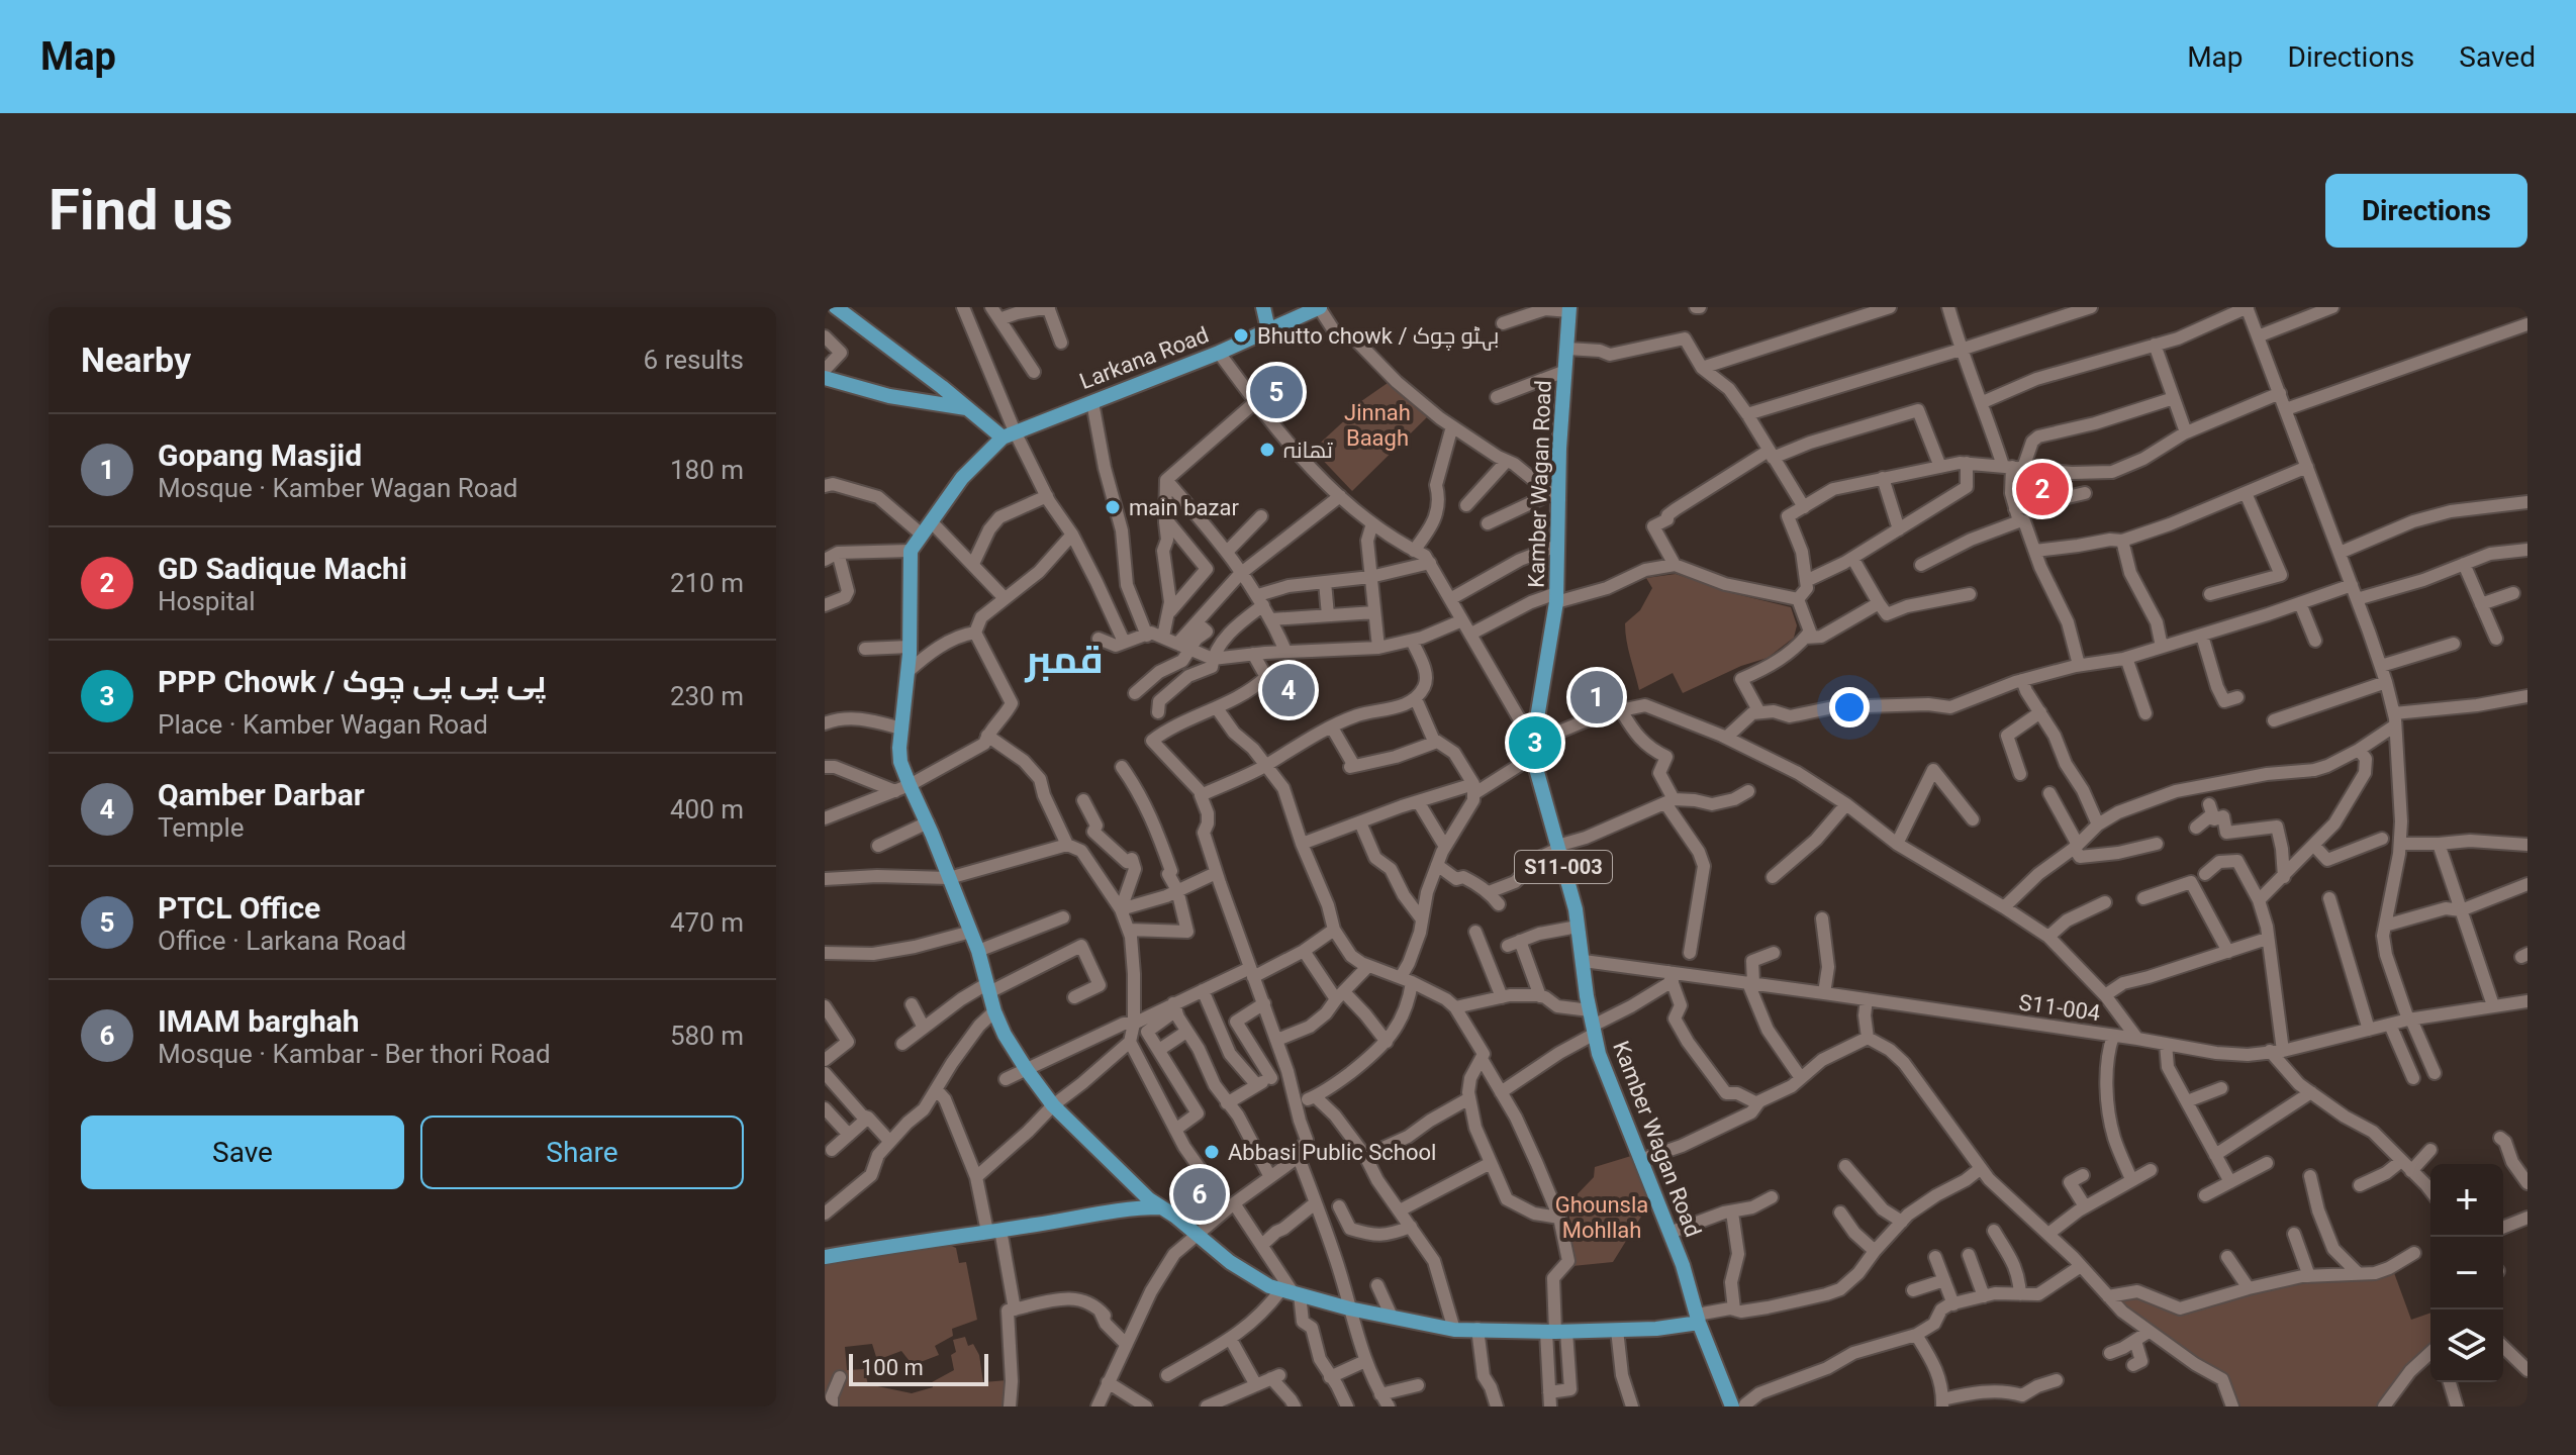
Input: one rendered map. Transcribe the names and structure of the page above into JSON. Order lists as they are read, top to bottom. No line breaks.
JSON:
{"streets":{"main road":["Larkana Road","Kamber Wagan Road","S11-003"],"street":["S11-004"]},"crossings":[["Kamber Wagan Road","S11-004"]],"districts":["قمبر"],"parks":["Jinnah Baagh","Ghounsla Mohllah"],"places":["Bhutto chowk / بہٹو چوک","تھانہ","main bazar","Abbasi Public School"],"scale_bar":"100 m","page":{"header":"Map","nav":["Map","Directions","Saved"],"buttons":["Directions",["Save","Share"]],"title":"Find us","heading":["Nearby","6 results"],"pins":["5","2","4","1","3","6"],"list":[{"mark":"1","name":"Gopang Masjid","note":"Mosque · Kamber Wagan Road","value":"180 m"},{"mark":"2","name":"GD Sadique Machi","note":"Hospital","value":"210 m"},{"mark":"3","name":"PPP Chowk / پی پی پی چوک","note":"Place · Kamber Wagan Road","value":"230 m"},{"mark":"4","name":"Qamber Darbar","note":"Temple","value":"400 m"},{"mark":"5","name":"PTCL Office","note":"Office · Larkana Road","value":"470 m"},{"mark":"6","name":"IMAM barghah","note":"Mosque · Kambar - Ber thori Road","value":"580 m"}],"map_buttons":["+","−"],"scale":"100 m"}}
